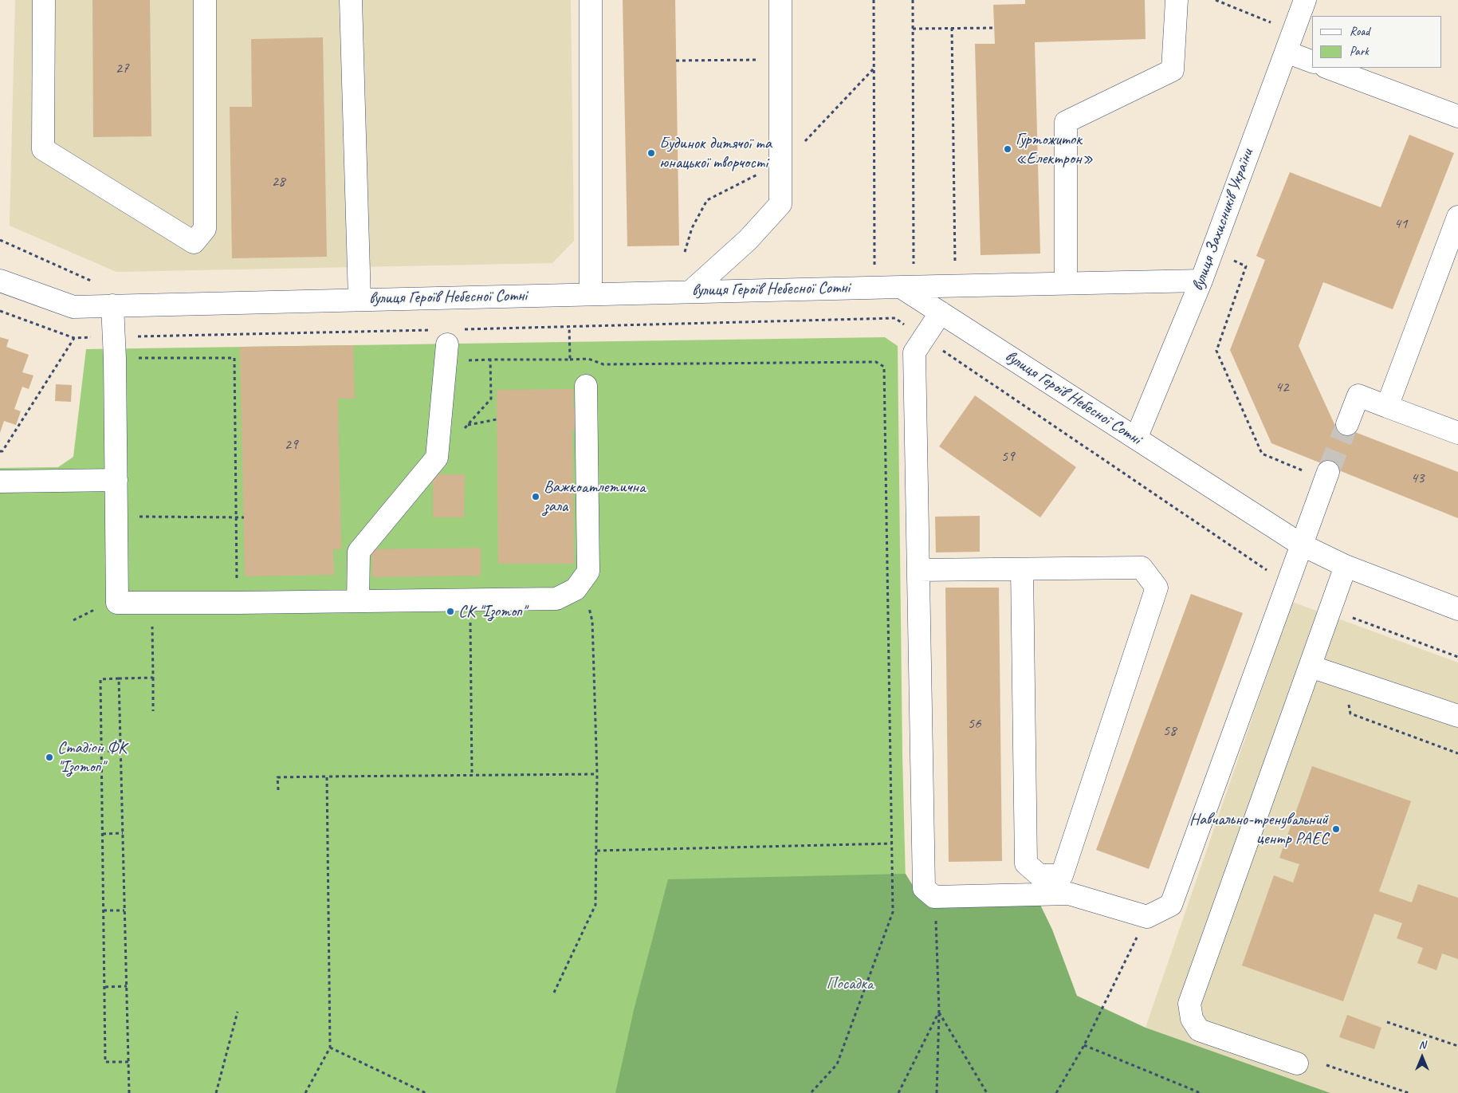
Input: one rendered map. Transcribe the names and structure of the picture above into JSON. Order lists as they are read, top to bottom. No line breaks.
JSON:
{"streets":{"street":["вулиця Захисників України","вулиця Героїв Небесної Сотні"]},"crossings":[["вулиця Захисників України","вулиця Героїв Небесної Сотні"]],"parks":["Посадка"],"places":["Гуртожиток «Електрон»","Будинок дитячої та юнацької творчості","Важкоатлетична зала","СК \"Ізотоп\"","Стадіон ФК \"Ізотоп\"","Навчально-тренувальний центр РАЕС"],"house_numbers":["27","28","41","42","29","59","43","56","58"],"legend":["Road","Park"],"north":"top"}
